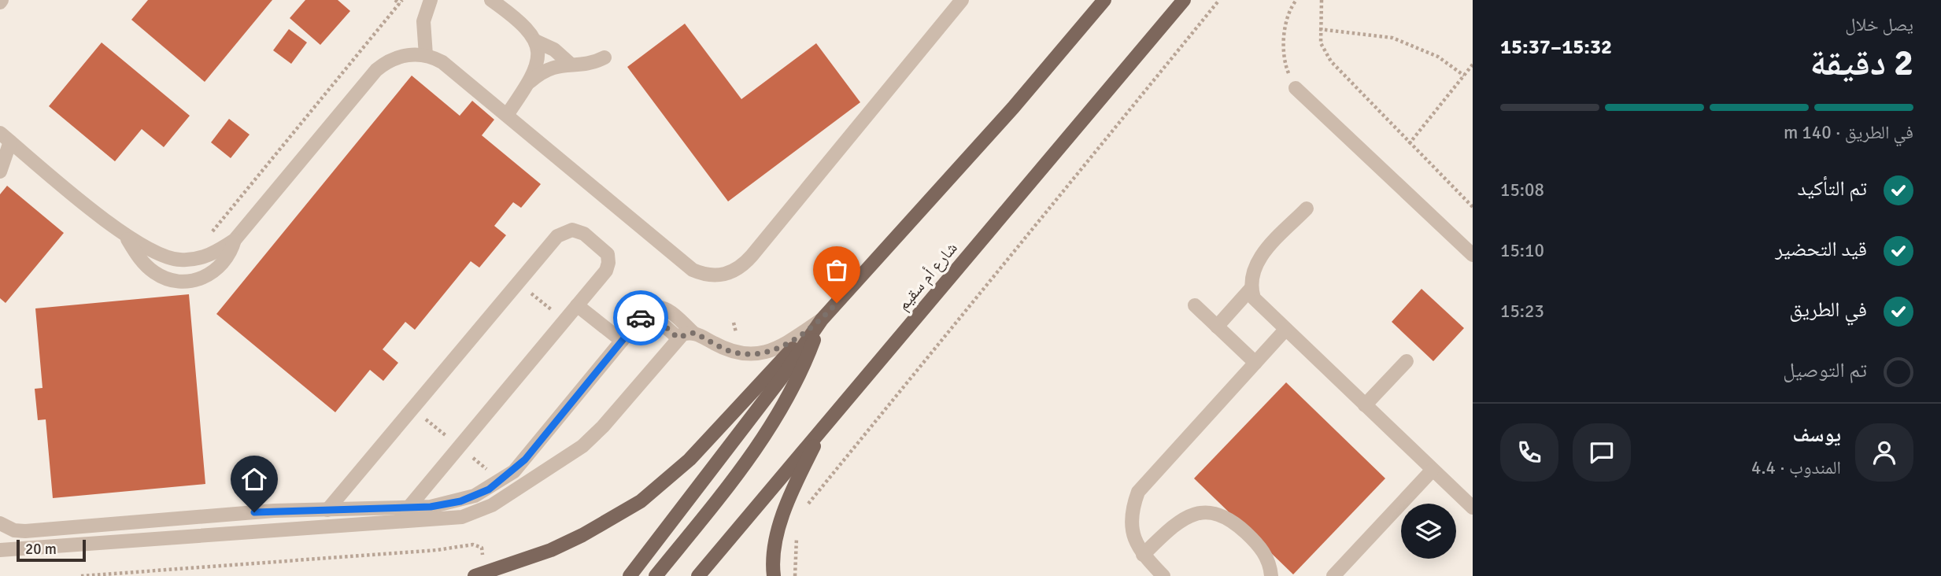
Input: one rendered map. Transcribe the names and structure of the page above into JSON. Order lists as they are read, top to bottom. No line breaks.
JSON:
{"streets":{"main road":["شارع أم سقيم"]},"scale_bar":"20 m","page":{"heading":["2 دقيقة","يصل خلال","15:32–15:37"],"panel":["يوسف","المندوب · 4.4"],"bar":"في الطريق · 140 m","list":[["تم التأكيد","15:08"],["قيد التحضير","15:10"],["في الطريق","15:23"],"تم التوصيل"],"scale":"20 m"}}
